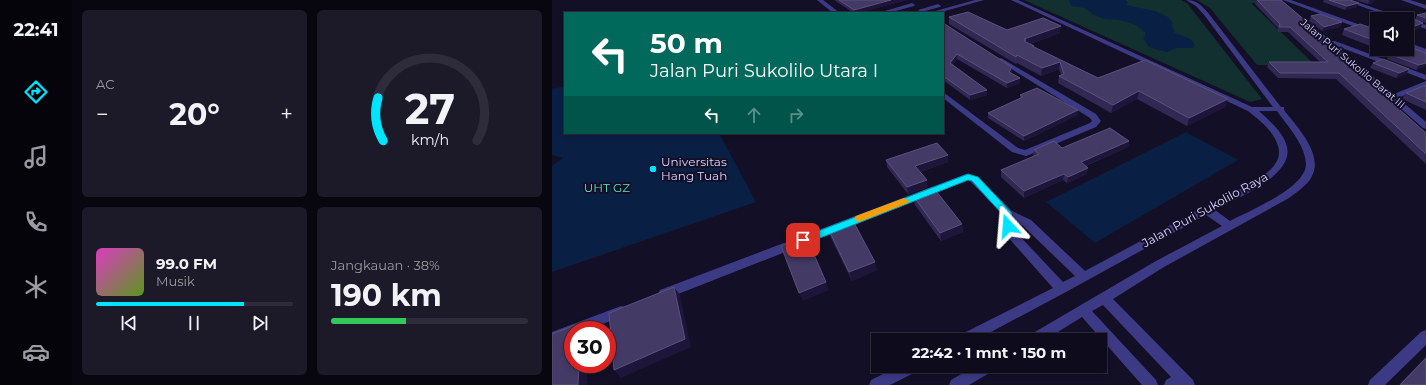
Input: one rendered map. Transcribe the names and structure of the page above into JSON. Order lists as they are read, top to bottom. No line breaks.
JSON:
{"streets":{"street":["Jalan Puri Sukolilo Barat III","Jalan Puri Sukolilo Raya"]},"parks":["UHT GZ"],"places":["Universitas Hang Tuah"],"page":{"tabs":"22:41","tile":["AC",["Jangkauan · 38%","190 km"]],"turn":["50 m","Jalan Puri Sukolilo Utara I"],"heat":["−","20°","+"],"song":["99.0 FM","Musik"],"limit":"30","trip":"22:42 · 1 mnt · 150 m","gauge":["27","km/h"]}}
